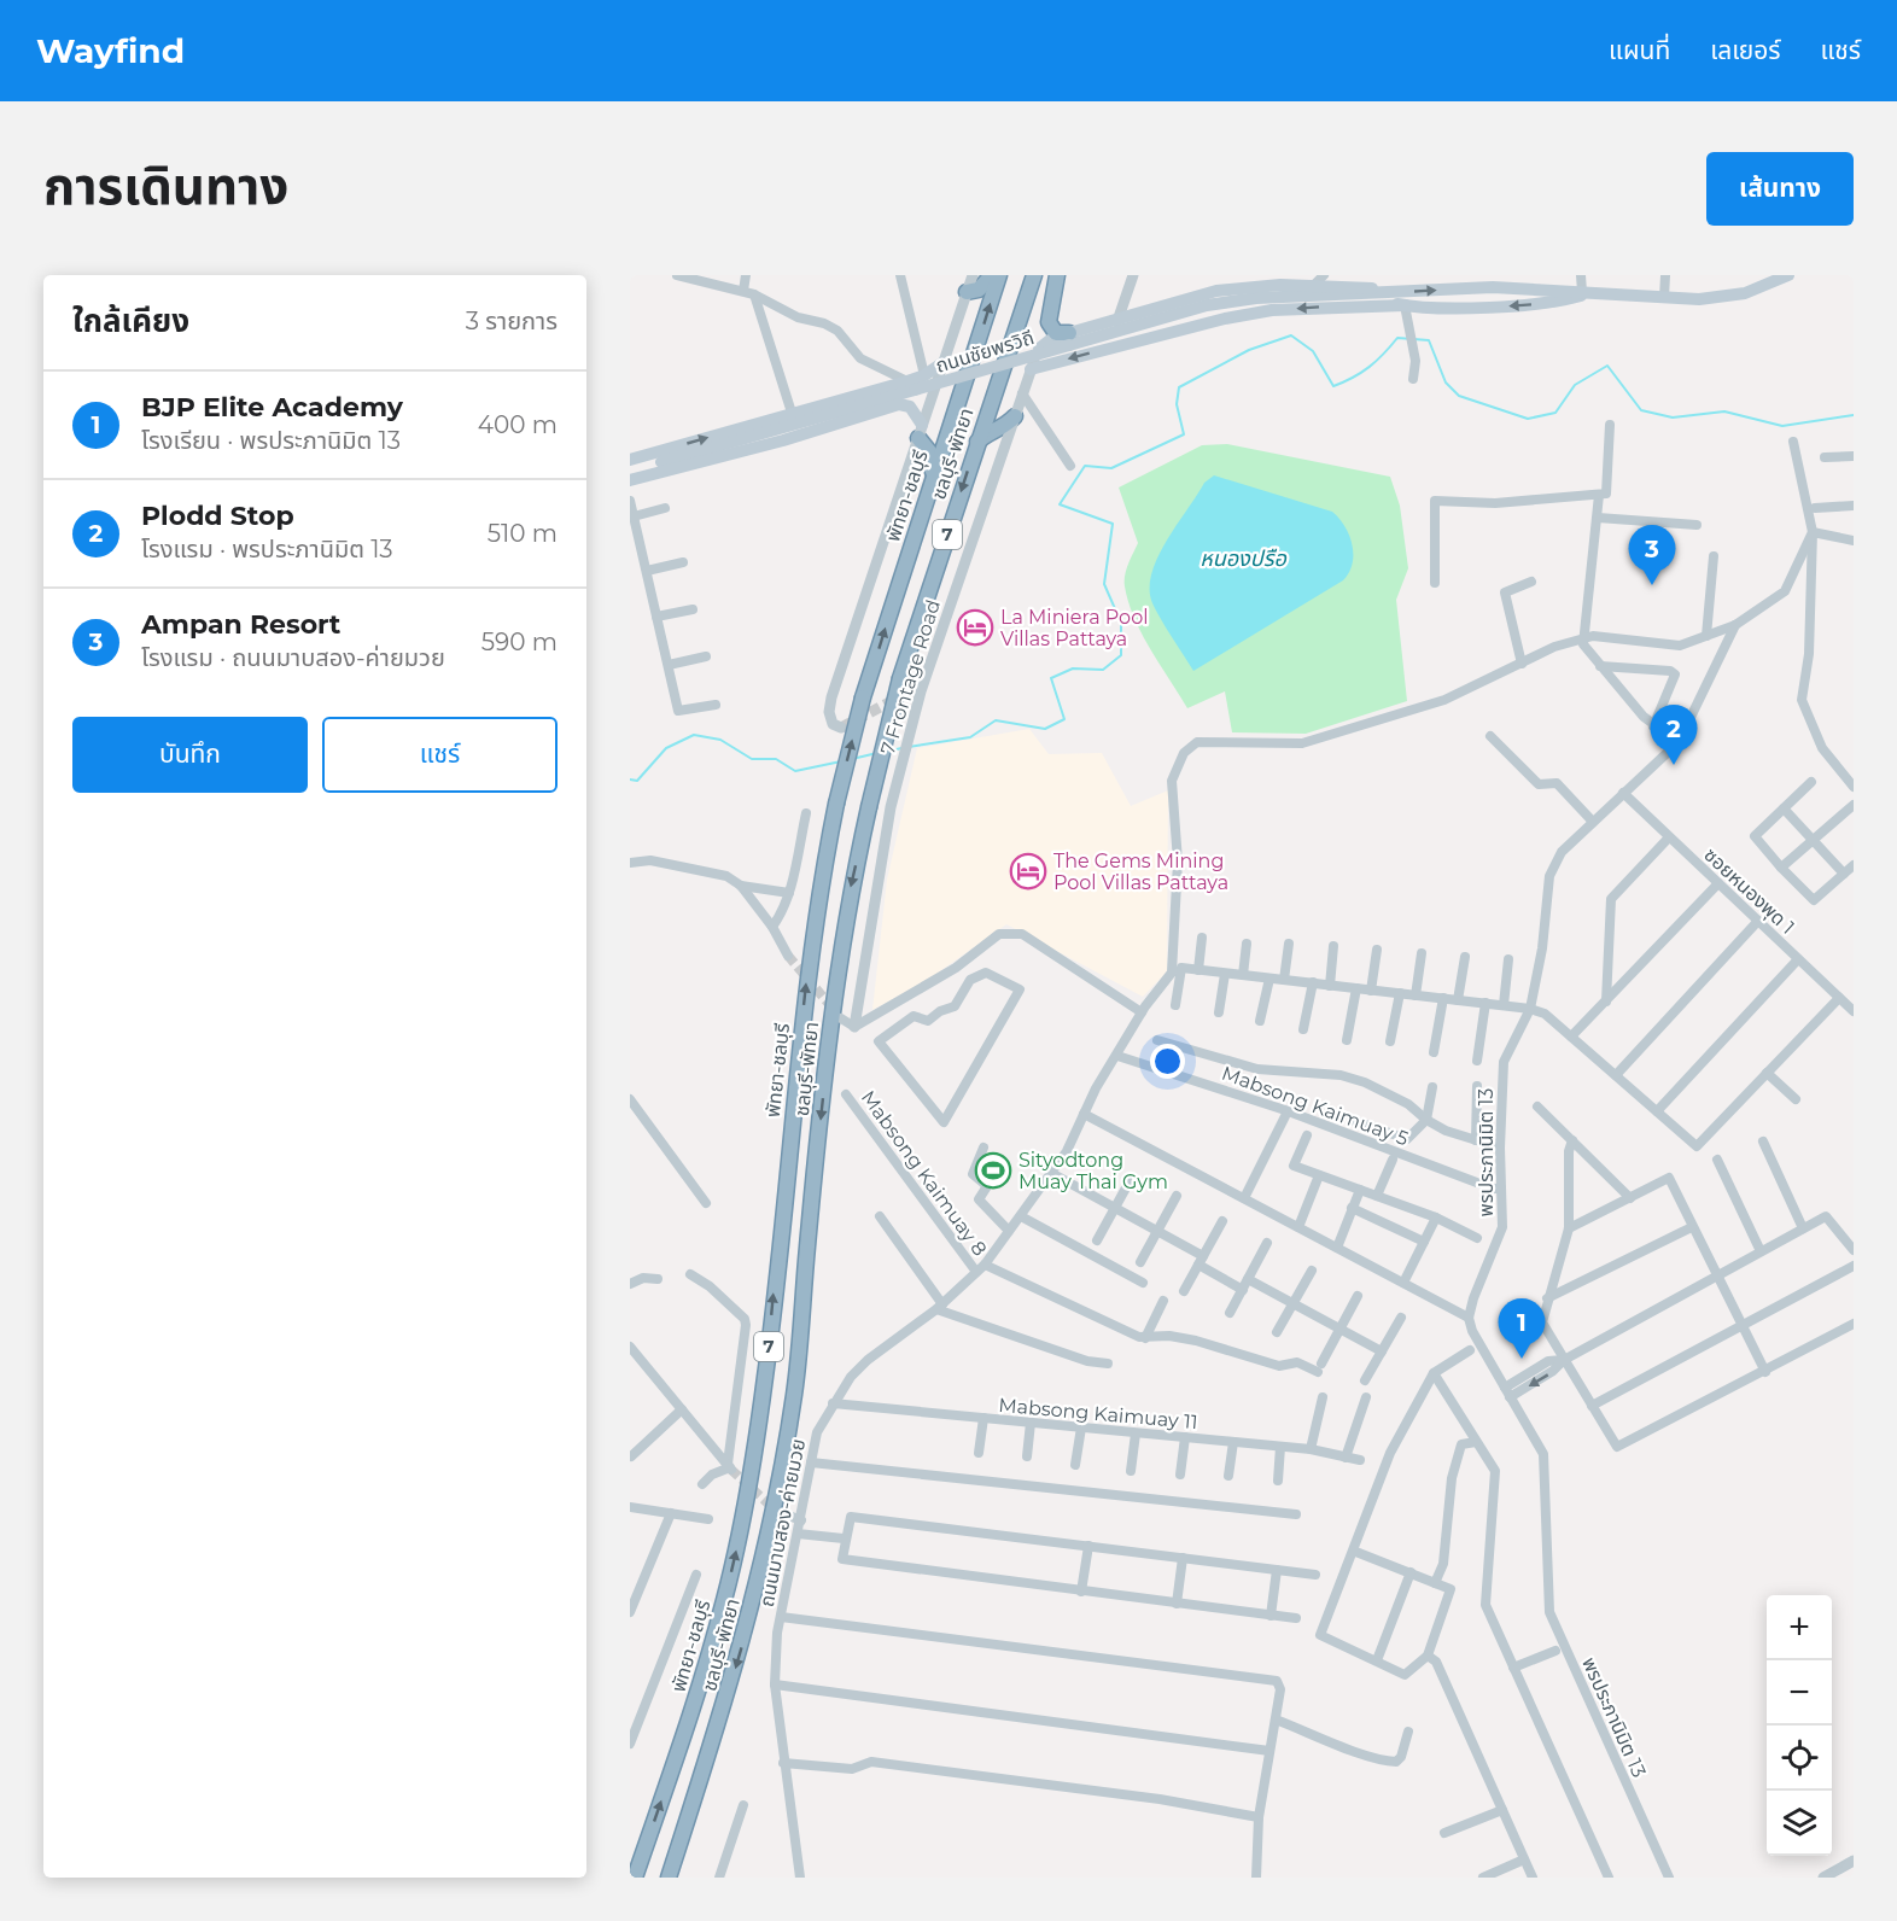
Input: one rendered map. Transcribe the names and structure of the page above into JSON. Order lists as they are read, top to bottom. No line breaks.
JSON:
{"streets":{"highway":["ชลบุรี-พัทยา","พัทยา-ชลบุรี","7"],"main road":["ถนนชัยพรวิถี"],"street":["7 Frontage Road","ซอยหนองพุด 1","Mabsong Kaimuay 5","พรประภานิมิต 13","Mabsong Kaimuay 8","Mabsong Kaimuay 11","ถนนมาบสอง-ค่ายมวย"]},"crossings":[["ถนนชัยพรวิถี","7 Frontage Road"],["ซอยหนองพุด 1","พรประภานิมิต 13"],["Mabsong Kaimuay 5","พรประภานิมิต 13"],["Mabsong Kaimuay 5","ถนนมาบสอง-ค่ายมวย"],["พรประภานิมิต 13","ถนนมาบสอง-ค่ายมวย"],["Mabsong Kaimuay 8","ถนนมาบสอง-ค่ายมวย"],["Mabsong Kaimuay 11","ถนนมาบสอง-ค่ายมวย"]],"one_way":["ชลบุรี-พัทยา","พัทยา-ชลบุรี"],"water":["หนองปรือ"],"places":{"hotel":["La Miniera Pool Villas Pattaya","The Gems Mining Pool Villas Pattaya"],"sports":["Sityodtong Muay Thai Gym"]},"page":{"header":"Wayfind","nav":["แผนที่","เลเยอร์","แชร์"],"title":"การเดินทาง","buttons":["เส้นทาง",["บันทึก","แชร์"]],"heading":["ใกล้เคียง","3 รายการ"],"list":[{"mark":"1","name":"BJP Elite Academy","note":"โรงเรียน · พรประภานิมิต 13","value":"400 m"},{"mark":"2","name":"Plodd Stop","note":"โรงแรม · พรประภานิมิต 13","value":"510 m"},{"mark":"3","name":"Ampan Resort","note":"โรงแรม · ถนนมาบสอง-ค่ายมวย","value":"590 m"}],"pins":["3","2","1"],"map_buttons":["+","−"]}}
